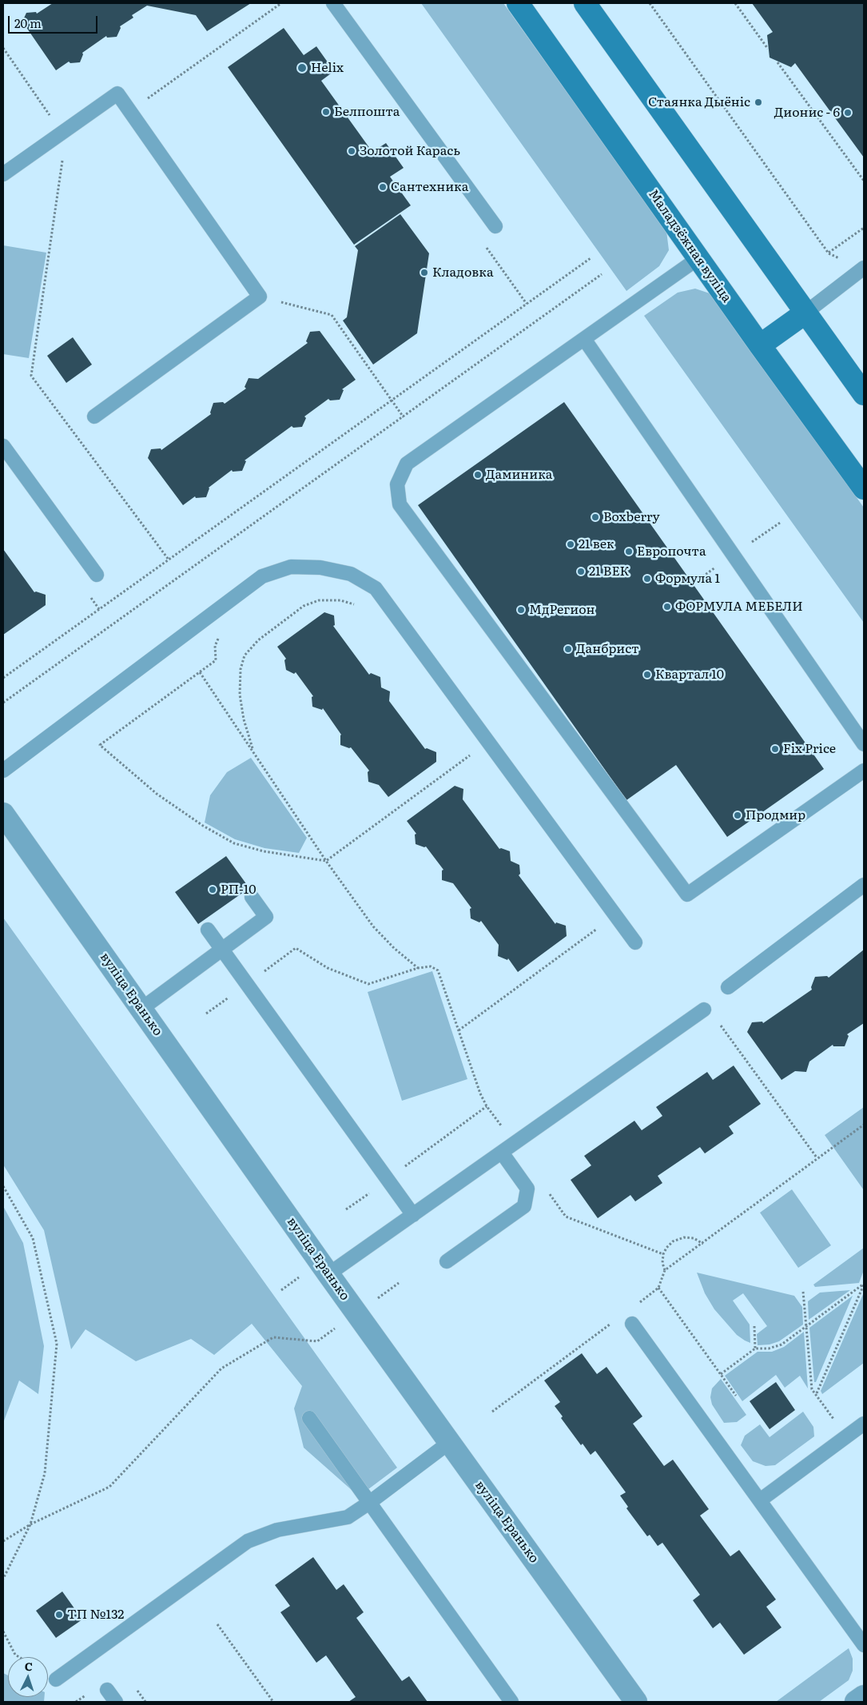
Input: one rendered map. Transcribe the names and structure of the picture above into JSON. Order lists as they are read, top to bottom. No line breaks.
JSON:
{"streets":{"main road":["Маладзёжная вуліца"],"street":["вуліца Еранько"]},"places":["Helix","Стаянка Дыёніс","Белпошта","Дионис - 6","Золотой Карась","Сантехника","Кладовка","Даминика","Boxberry","21 век","Европочта","21 ВЕК","Формула 1","ФОРМУЛА МЕБЕЛИ","МдРегион","Данбрист","Квартал 10","Fix Price","Продмир","РП-10","ТП №132"],"scale_bar":"20 m","north":"top"}
